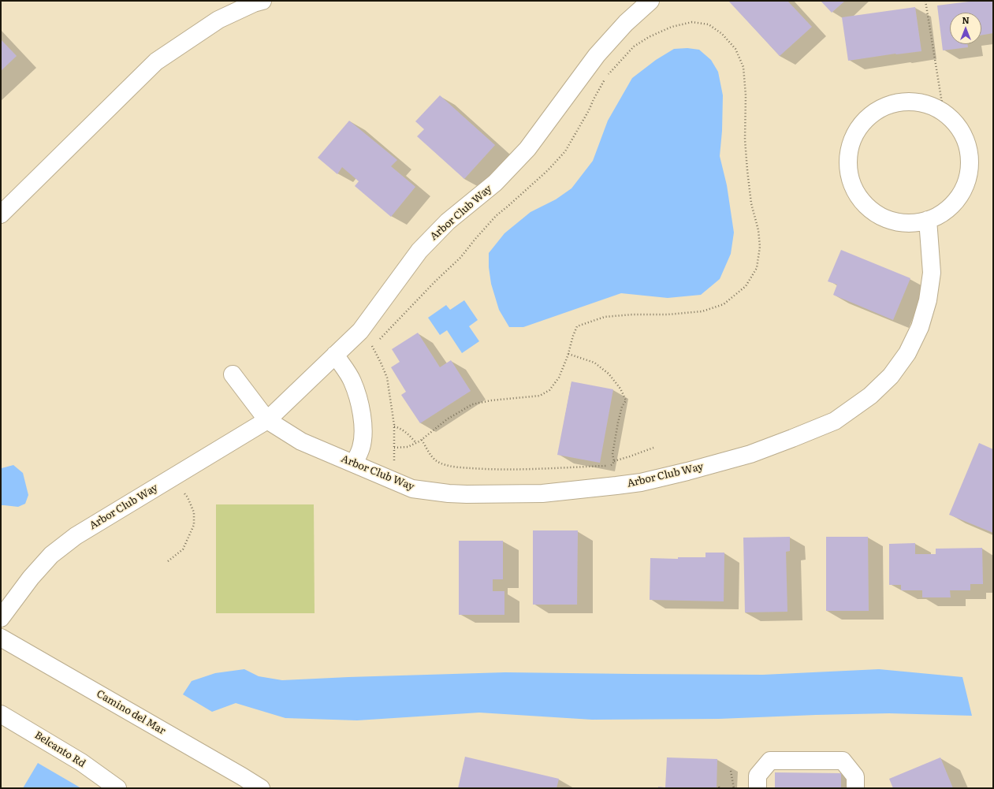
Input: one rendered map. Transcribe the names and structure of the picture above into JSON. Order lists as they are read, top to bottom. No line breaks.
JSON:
{"streets":{"street":["Arbor Club Way","Camino del Mar","Belcanto Rd"]},"north":"top"}
